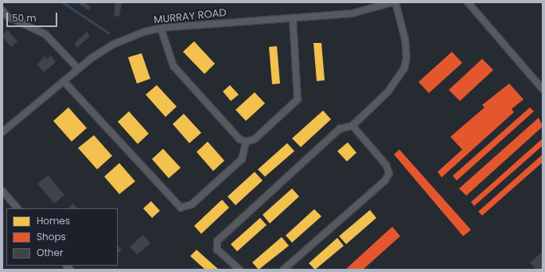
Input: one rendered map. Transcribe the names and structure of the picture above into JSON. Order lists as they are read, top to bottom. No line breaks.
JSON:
{"streets":{"street":["MURRAY ROAD"]},"legend":["Homes","Shops","Other"],"scale_bar":"50 m"}
